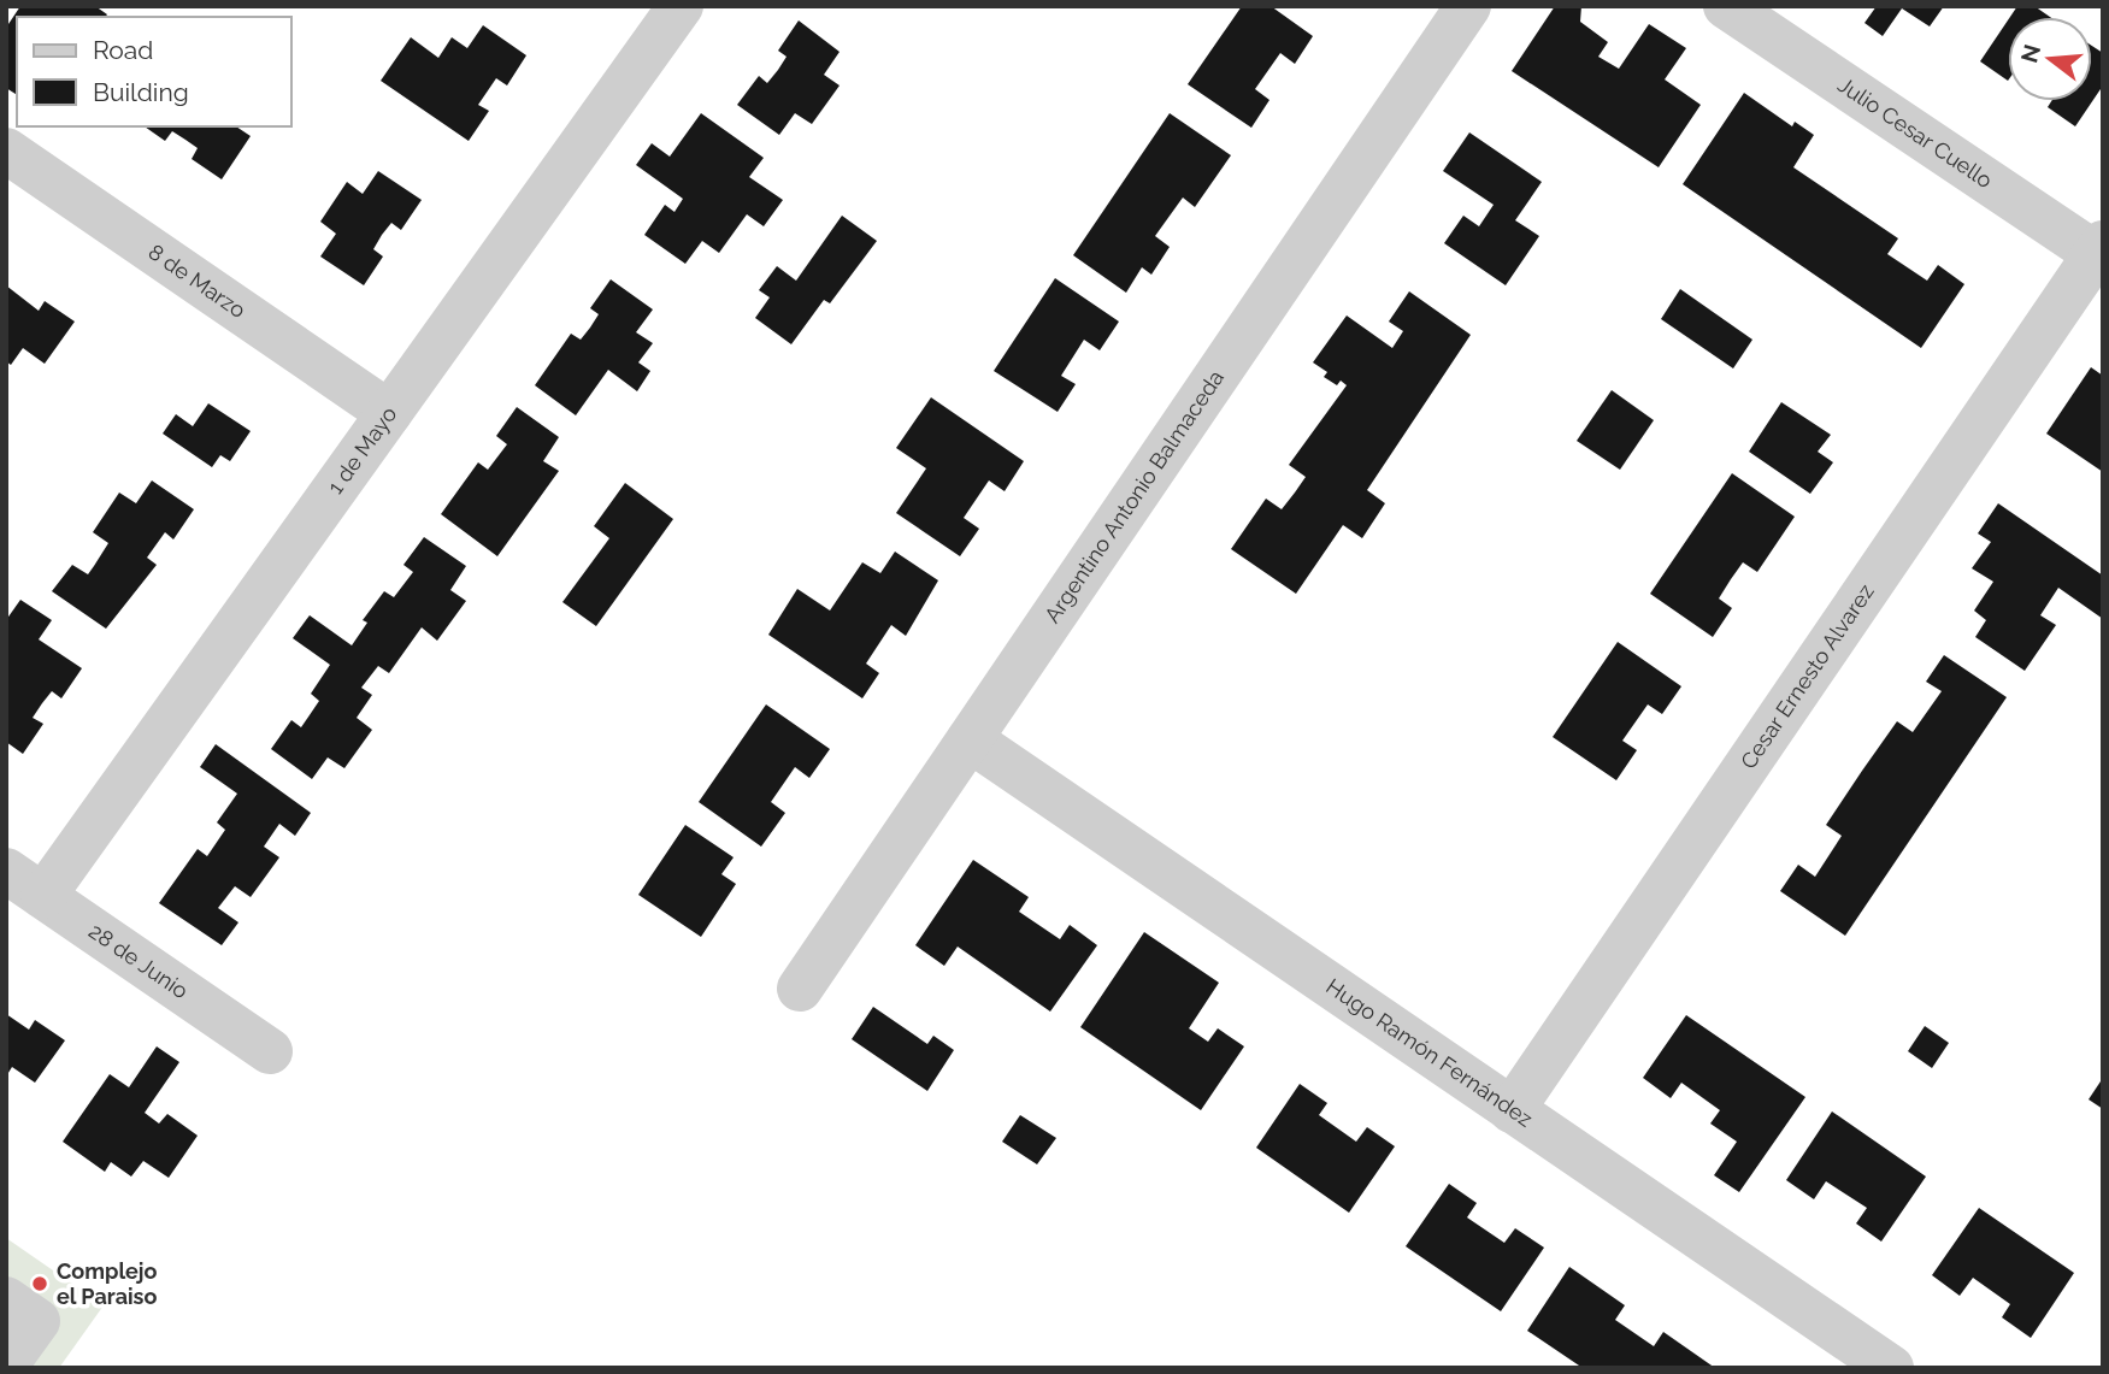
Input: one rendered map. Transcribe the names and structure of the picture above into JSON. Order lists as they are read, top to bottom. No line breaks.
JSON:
{"streets":{"street":["Julio Cesar Cuello","8 de Marzo","1 de Mayo","Argentino Antonio Balmaceda","Cesar Ernesto Alvarez","28 de Junio","Hugo Ramón Fernández"]},"crossings":[["Julio Cesar Cuello","Cesar Ernesto Alvarez"],["8 de Marzo","1 de Mayo"],["1 de Mayo","28 de Junio"],["Argentino Antonio Balmaceda","Hugo Ramón Fernández"],["Cesar Ernesto Alvarez","Hugo Ramón Fernández"]],"places":["Complejo el Paraiso"],"legend":["Road","Building"],"north":"left"}
